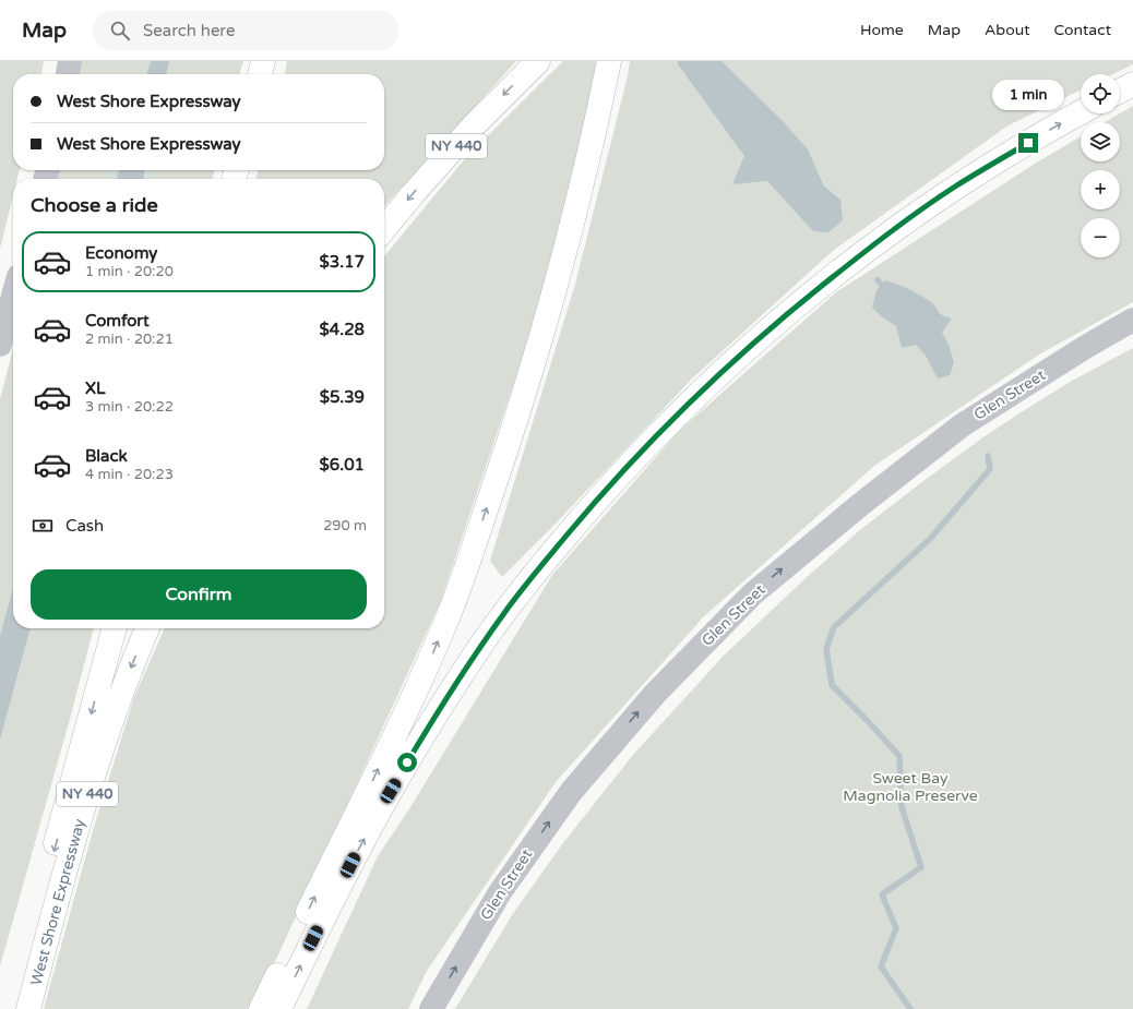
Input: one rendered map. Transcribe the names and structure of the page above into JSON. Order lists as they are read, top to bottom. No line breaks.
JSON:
{"streets":{"highway":["NY 440","West Shore Expressway"],"street":["Glen Street"]},"one_way":["Glen Street"],"parks":["Sweet Bay Magnolia Preserve"],"page":{"header":"Map","search":"Search here","nav":["Home","Map","About","Contact"],"map_buttons":["+","−"],"banner":["West Shore Expressway","West Shore Expressway"],"bubble":"1 min","heading":"Choose a ride","list":[{"name":"Economy","note":"1 min · 20:20","value":"$3.17"},{"name":"Comfort","note":"2 min · 20:21","value":"$4.28"},{"name":"XL","note":"3 min · 20:22","value":"$5.39"},{"name":"Black","note":"4 min · 20:23","value":"$6.01"}],"pay":["Cash","290 m"],"buttons":"Confirm"}}
